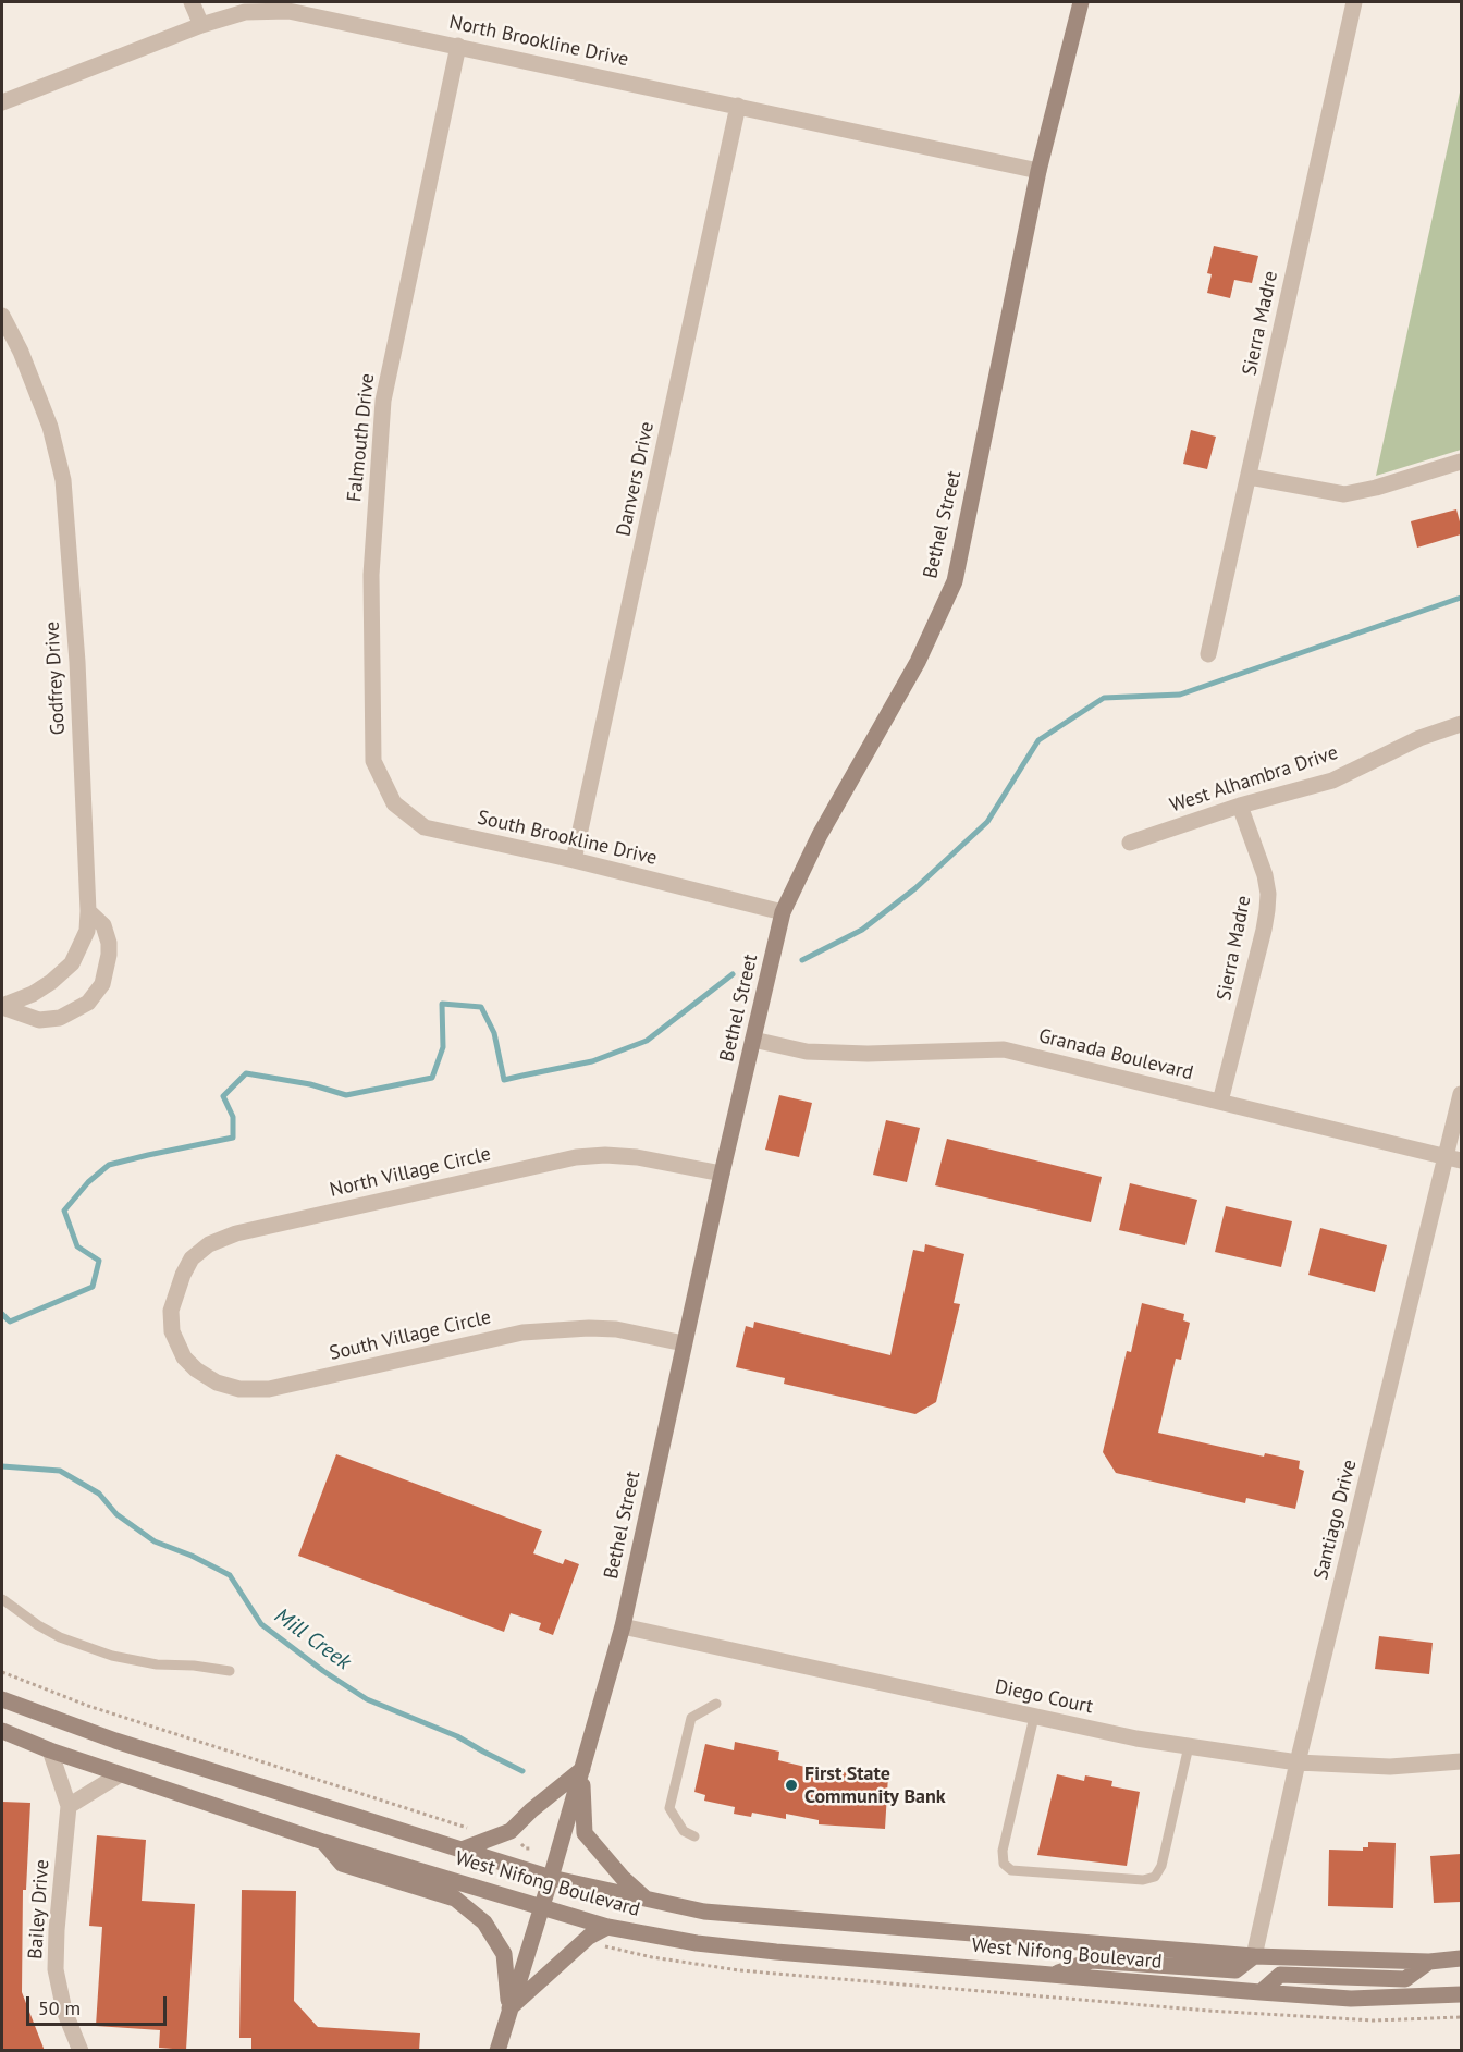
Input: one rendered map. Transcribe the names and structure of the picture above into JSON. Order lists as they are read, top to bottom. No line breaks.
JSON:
{"streets":{"main road":["Bethel Street","West Nifong Boulevard"],"street":["North Brookline Drive","Sierra Madre","Falmouth Drive","Danvers Drive","Godfrey Drive","West Alhambra Drive","South Brookline Drive","Granada Boulevard","North Village Circle","South Village Circle","Santiago Drive","Diego Court","Bailey Drive"]},"crossings":[["North Brookline Drive","Falmouth Drive"],["North Brookline Drive","Danvers Drive"],["North Brookline Drive","Bethel Street"],["Sierra Madre","West Alhambra Drive"],["Sierra Madre","Granada Boulevard"],["Falmouth Drive","South Brookline Drive"],["Danvers Drive","South Brookline Drive"],["Bethel Street","South Brookline Drive"],["Bethel Street","Granada Boulevard"],["Bethel Street","North Village Circle"],["Bethel Street","South Village Circle"],["Bethel Street","Diego Court"],["Bethel Street","West Nifong Boulevard"],["Granada Boulevard","Santiago Drive"],["North Village Circle","South Village Circle"],["Santiago Drive","Diego Court"],["Santiago Drive","West Nifong Boulevard"],["West Nifong Boulevard","Bailey Drive"]],"water":["Mill Creek"],"places":["First State Community Bank"],"scale_bar":"50 m"}
